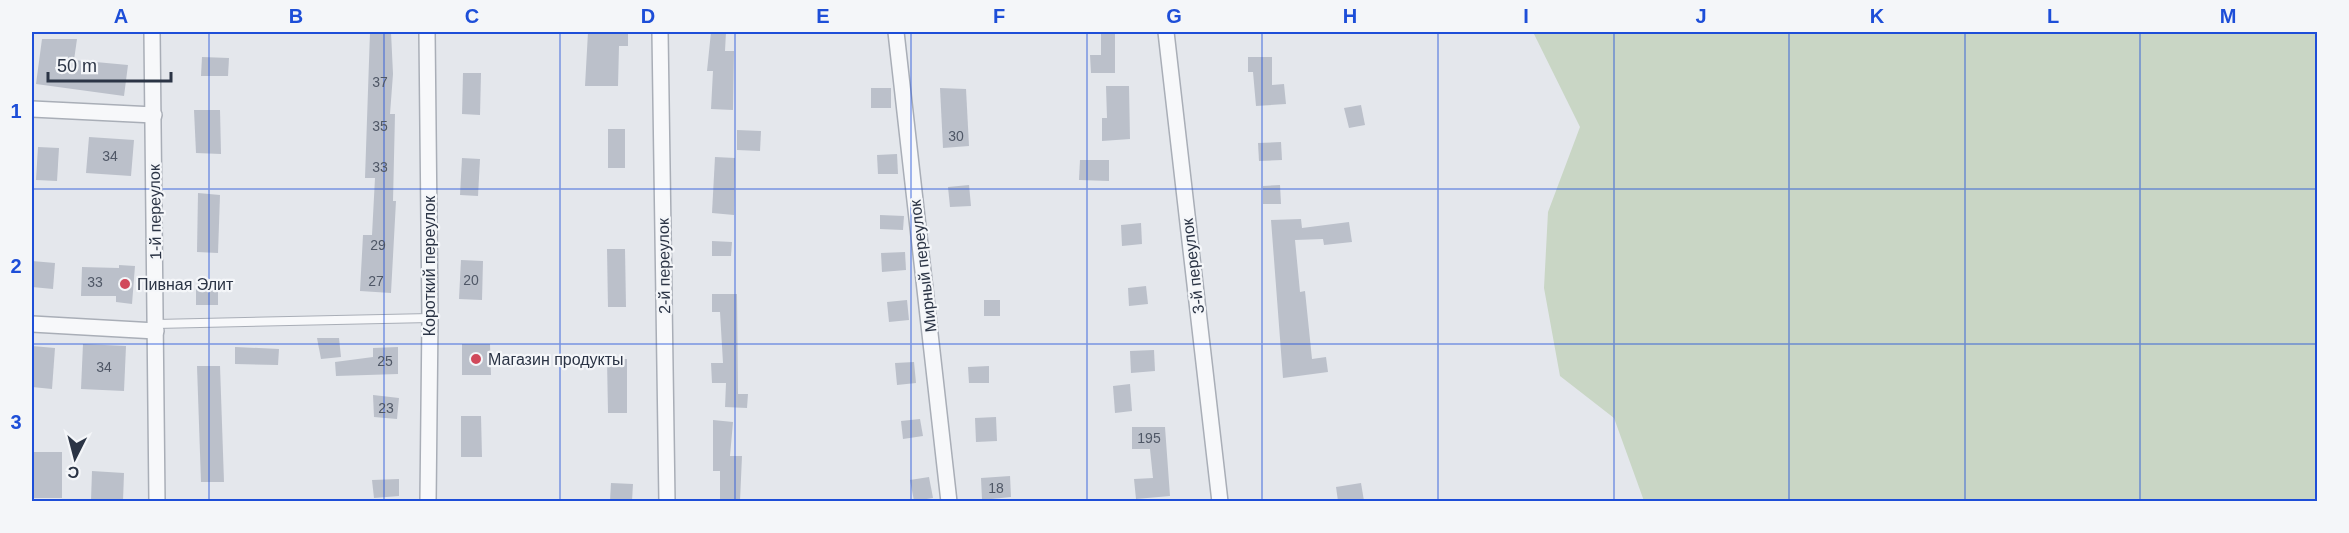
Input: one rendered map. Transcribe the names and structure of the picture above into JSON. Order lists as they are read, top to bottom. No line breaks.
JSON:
{"streets":{"street":["1-й переулок","Короткий переулок","2-й переулок","Мирный переулок","3-й переулок"]},"places":["Пивная Элит","Магазин продукты"],"house_numbers":["37","35","30","34","33","29","20","27","33","25","34","23","195","18"],"scale_bar":"50 m","north":"bottom","grid":{"columns":["A","B","C","D","E","F","G","H","I","J","K","L","M"],"rows":["1","2","3"]}}
